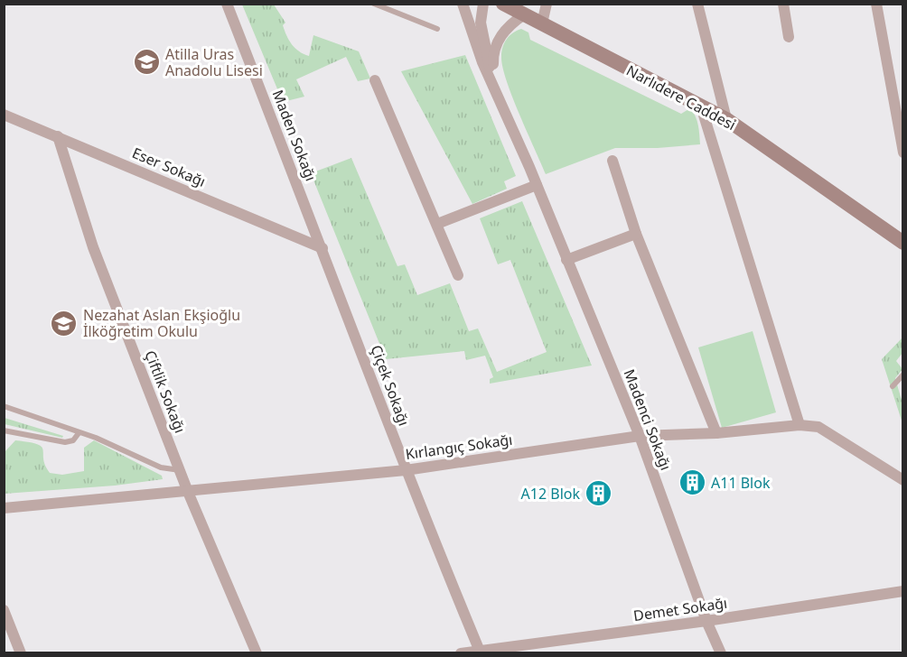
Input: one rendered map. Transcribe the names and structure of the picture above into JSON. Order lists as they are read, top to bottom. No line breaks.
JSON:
{"streets":{"street":["Narlıdere Caddesi","Maden Sokağı","Eser Sokağı","Çiçek Sokağı","Çiftlik Sokağı","Madenci Sokağı","Kırlangıç Sokağı","Demet Sokağı"]},"crossings":[["Maden Sokağı","Eser Sokağı"],["Maden Sokağı","Çiçek Sokağı"],["Eser Sokağı","Çiçek Sokağı"],["Eser Sokağı","Çiftlik Sokağı"],["Çiçek Sokağı","Kırlangıç Sokağı"],["Çiçek Sokağı","Demet Sokağı"],["Çiftlik Sokağı","Kırlangıç Sokağı"],["Madenci Sokağı","Kırlangıç Sokağı"],["Madenci Sokağı","Demet Sokağı"]],"places":{"school or university":["Atilla Uras Anadolu Lisesi","Nezahat Aslan Ekşioğlu İlköğretim Okulu"],"building":["A11 Blok","A12 Blok"]}}
